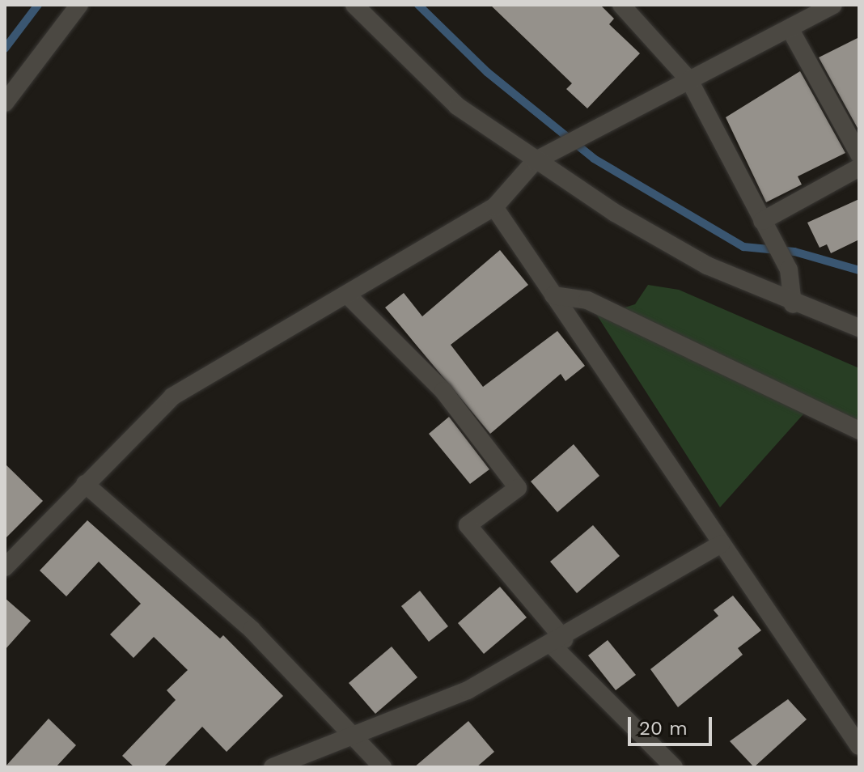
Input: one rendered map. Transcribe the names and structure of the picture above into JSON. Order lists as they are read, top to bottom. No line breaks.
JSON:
{"scale_bar":"20 m"}
